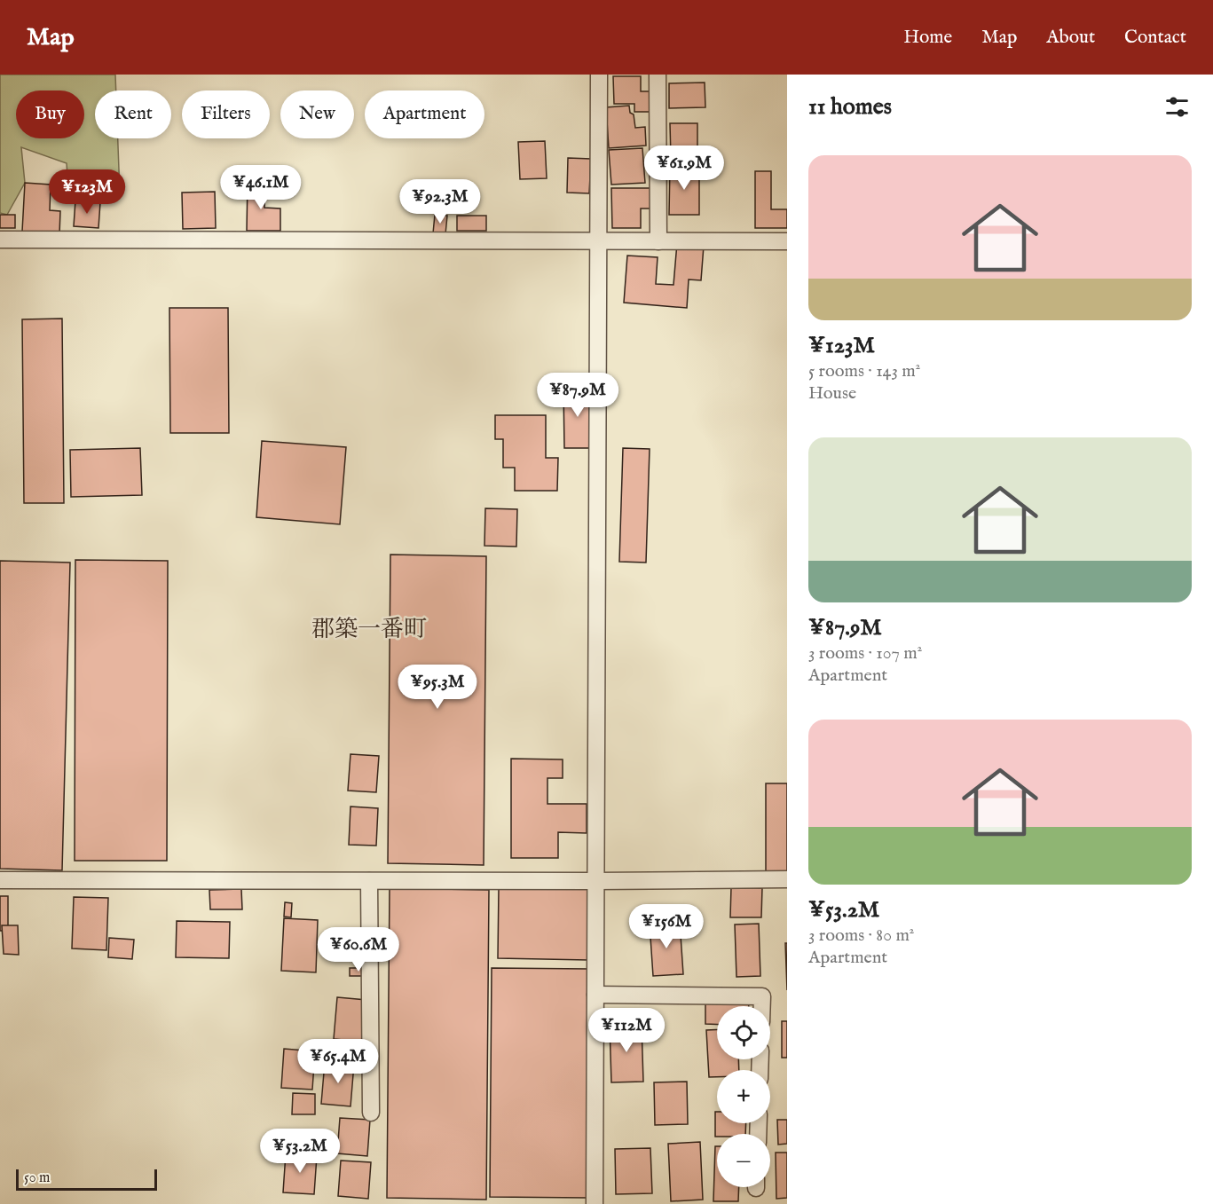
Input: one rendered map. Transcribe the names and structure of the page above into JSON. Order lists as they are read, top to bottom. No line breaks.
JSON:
{"districts":["郡築一番町"],"scale_bar":"50 m","page":{"header":"Map","nav":["Home","Map","About","Contact"],"heading":"11 homes","chip":["Buy","Rent","Filters","New","Apartment"],"list":[{"name":"¥123M","note":"5 rooms · 143 m² · House"},{"name":"¥87.9M","note":"3 rooms · 107 m² · Apartment"},{"name":"¥53.2M","note":"3 rooms · 80 m² · Apartment"}],"price":["¥61.9M","¥46.1M","¥123M","¥92.3M","¥87.9M","¥95.3M","¥156M","¥60.6M","¥112M","¥65.4M","¥53.2M"],"map_buttons":["+","−"],"scale":"50 m"}}
